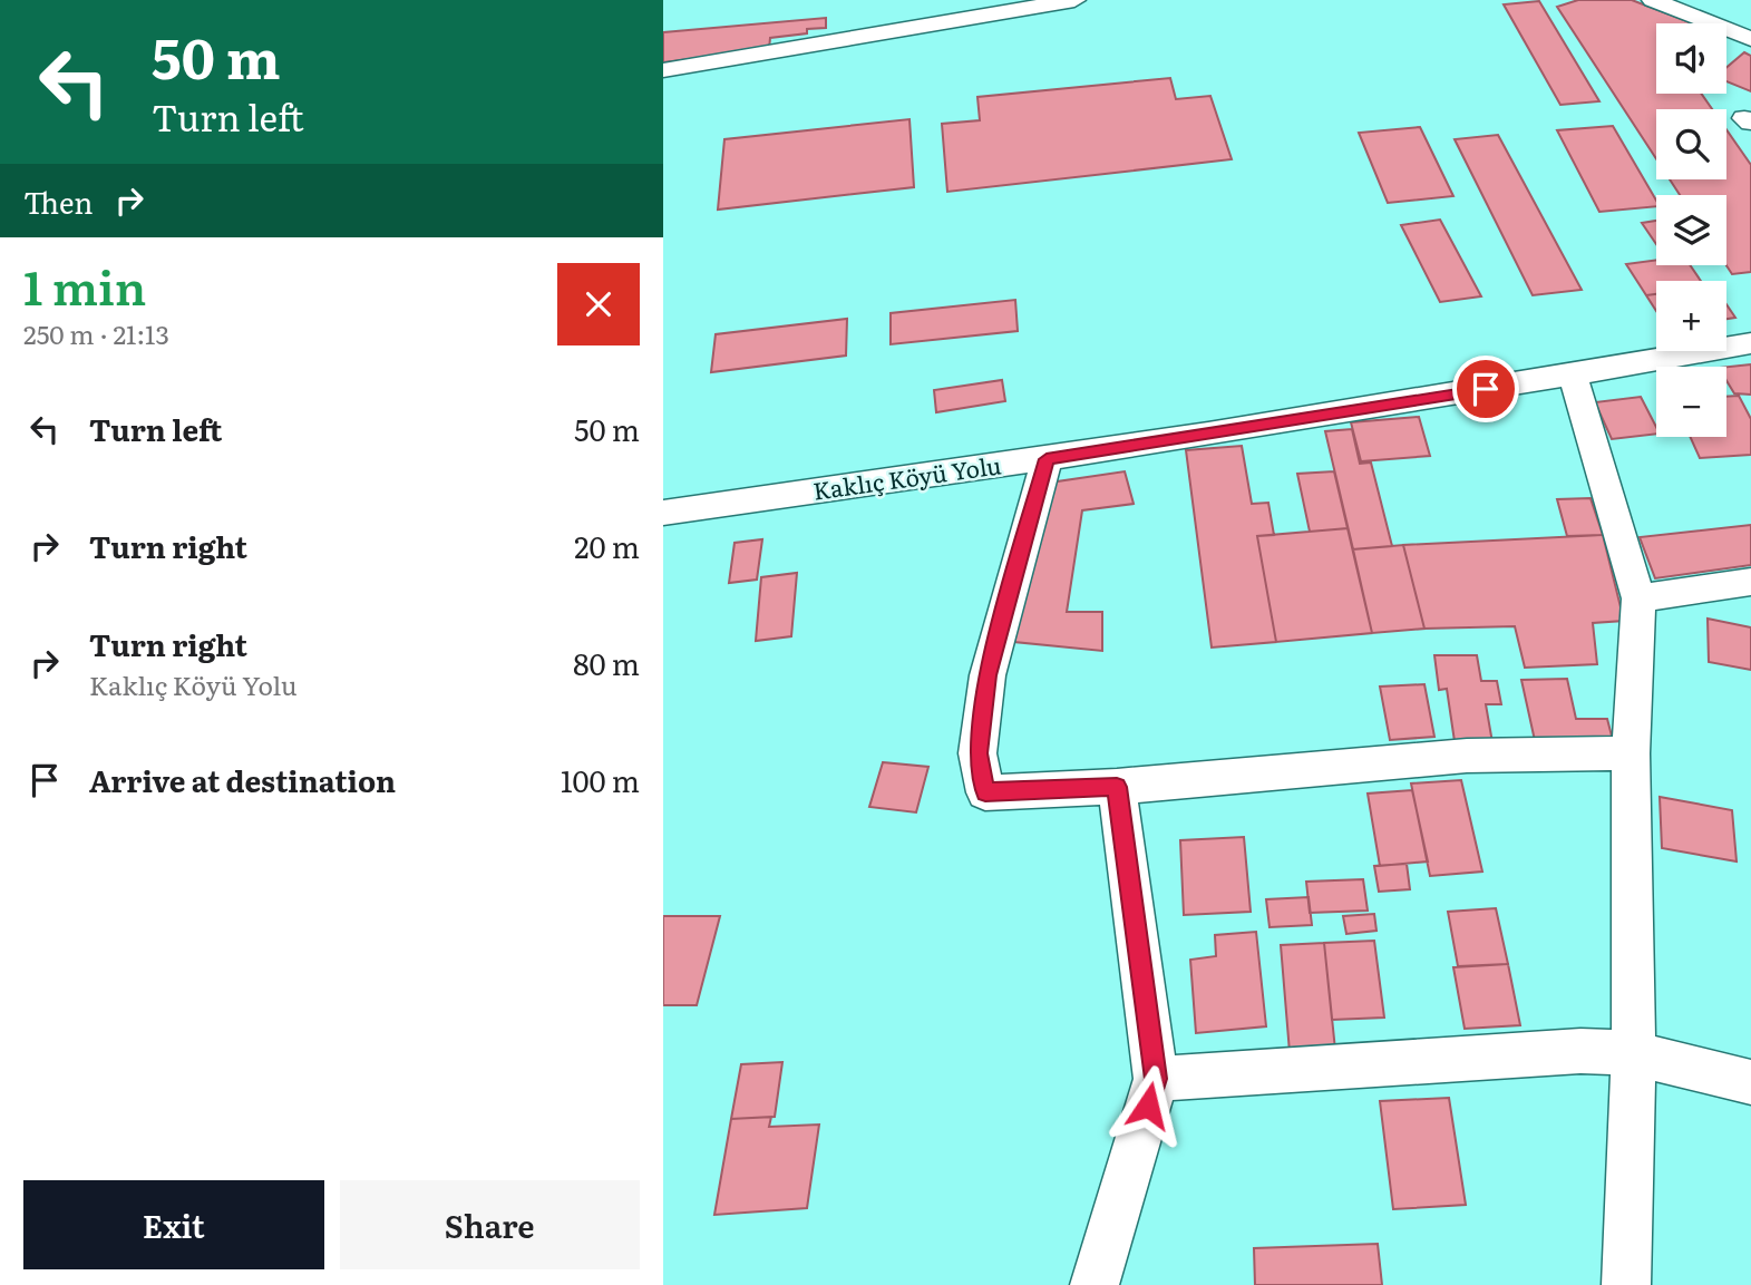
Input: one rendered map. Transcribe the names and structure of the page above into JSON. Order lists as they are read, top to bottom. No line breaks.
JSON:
{"streets":{"street":["Kaklıç Köyü Yolu"]},"page":{"turn":["50 m","Turn left"],"map_buttons":["+","−"],"then":"Then","heading":["1 min","250 m · 21:13"],"list":[{"name":"Turn left","value":"50 m"},{"name":"Turn right","value":"20 m"},{"name":"Turn right","note":"Kaklıç Köyü Yolu","value":"80 m"},{"name":"Arrive at destination","value":"100 m"}],"buttons":["Exit","Share"]}}
